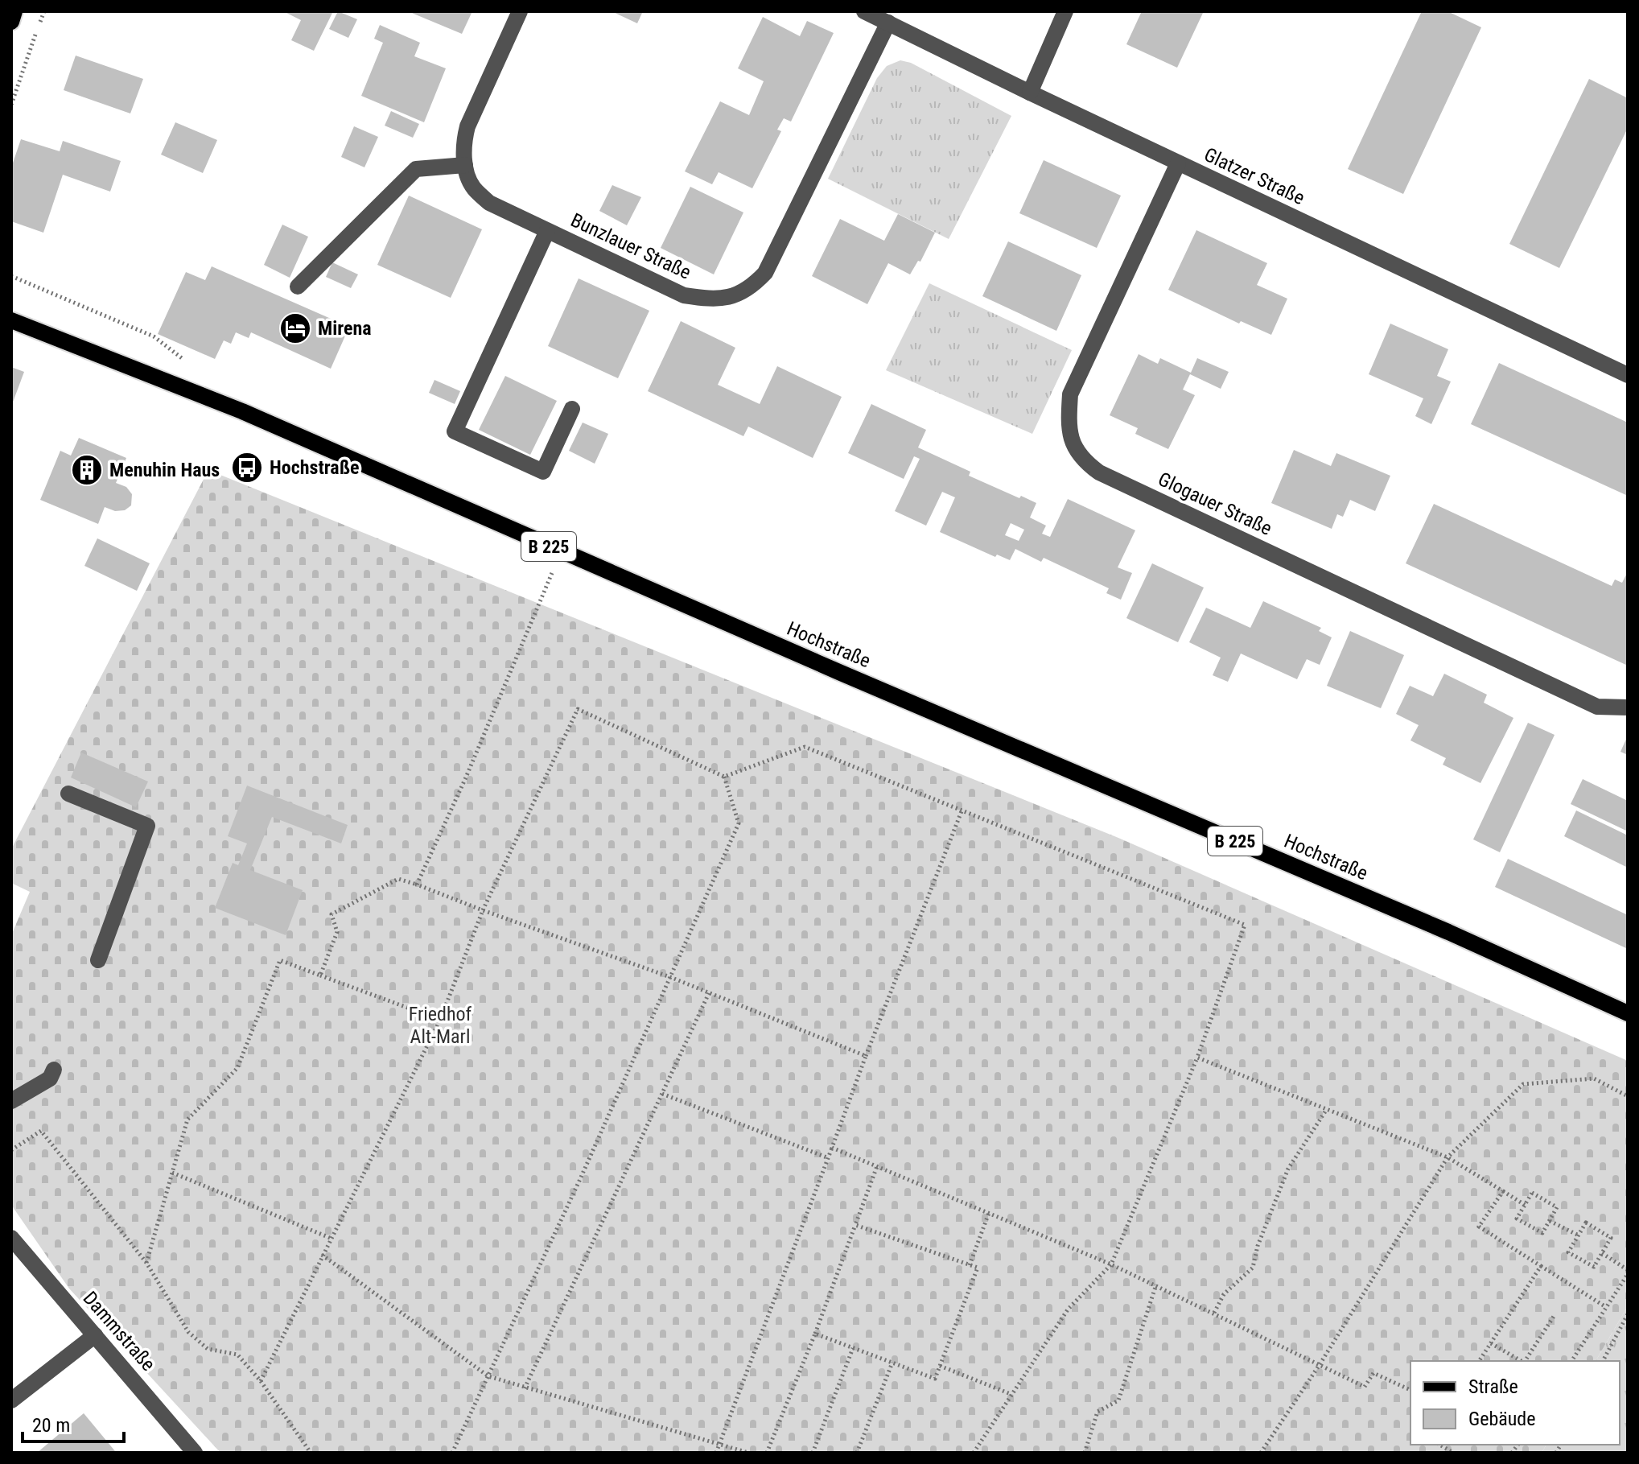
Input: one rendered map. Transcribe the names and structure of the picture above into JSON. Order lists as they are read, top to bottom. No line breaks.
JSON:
{"streets":{"main road":["B 225","Hochstraße"],"street":["Glatzer Straße","Bunzlauer Straße","Glogauer Straße","Dammstraße"]},"crossings":[["Glatzer Straße","Bunzlauer Straße"],["Glatzer Straße","Glogauer Straße"]],"parks":["Friedhof Alt-Marl"],"places":{"hotel":["Mirena"],"bus stop":["Hochstraße"],"building":["Menuhin Haus"]},"legend":["Straße","Gebäude"],"scale_bar":"20 m"}
